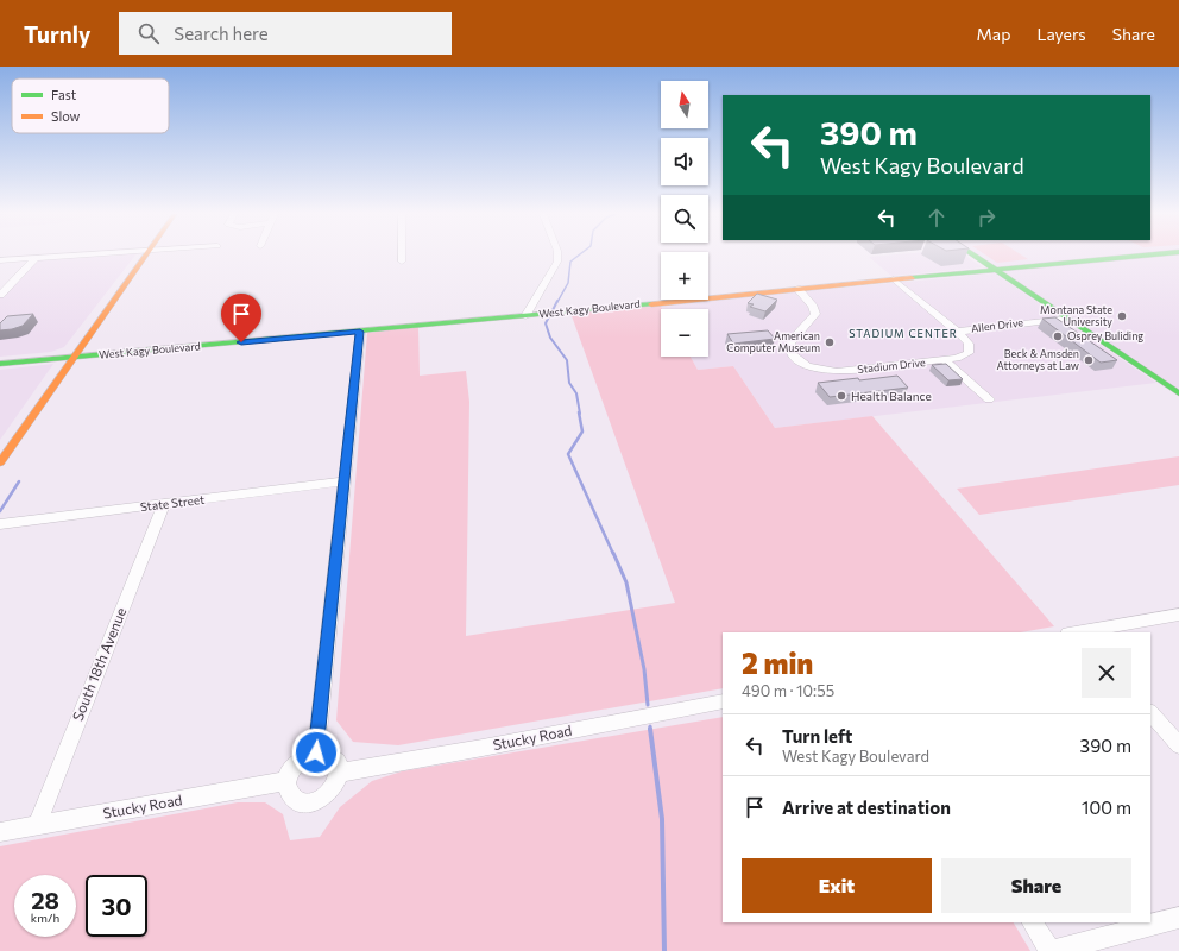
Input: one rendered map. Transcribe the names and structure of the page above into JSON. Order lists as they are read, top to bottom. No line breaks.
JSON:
{"streets":{"main road":["West Kagy Boulevard"],"street":["Allen Drive","Stadium Drive","State Street","South 18th Avenue","Stucky Road"]},"crossings":[["West Kagy Boulevard","Stadium Drive"],["Allen Drive","Stadium Drive"],["State Street","South 18th Avenue"],["South 18th Avenue","Stucky Road"]],"districts":["STADIUM CENTER"],"places":["Montana State University","Osprey Buliding","American Computer Museum","Beck & Amsden Attorneys at Law","Health Balance"],"legend":["Fast","Slow"],"north":"top","page":{"header":"Turnly","search":"Search here","nav":["Map","Layers","Share"],"map_buttons":["+","−"],"turn":["390 m","West Kagy Boulevard"],"heading":["2 min","490 m · 10:55"],"list":[{"name":"Turn left","note":"West Kagy Boulevard","value":"390 m"},{"name":"Arrive at destination","value":"100 m"}],"buttons":["Exit","Share"],"speed":"28 km/h","limit":"30"}}
